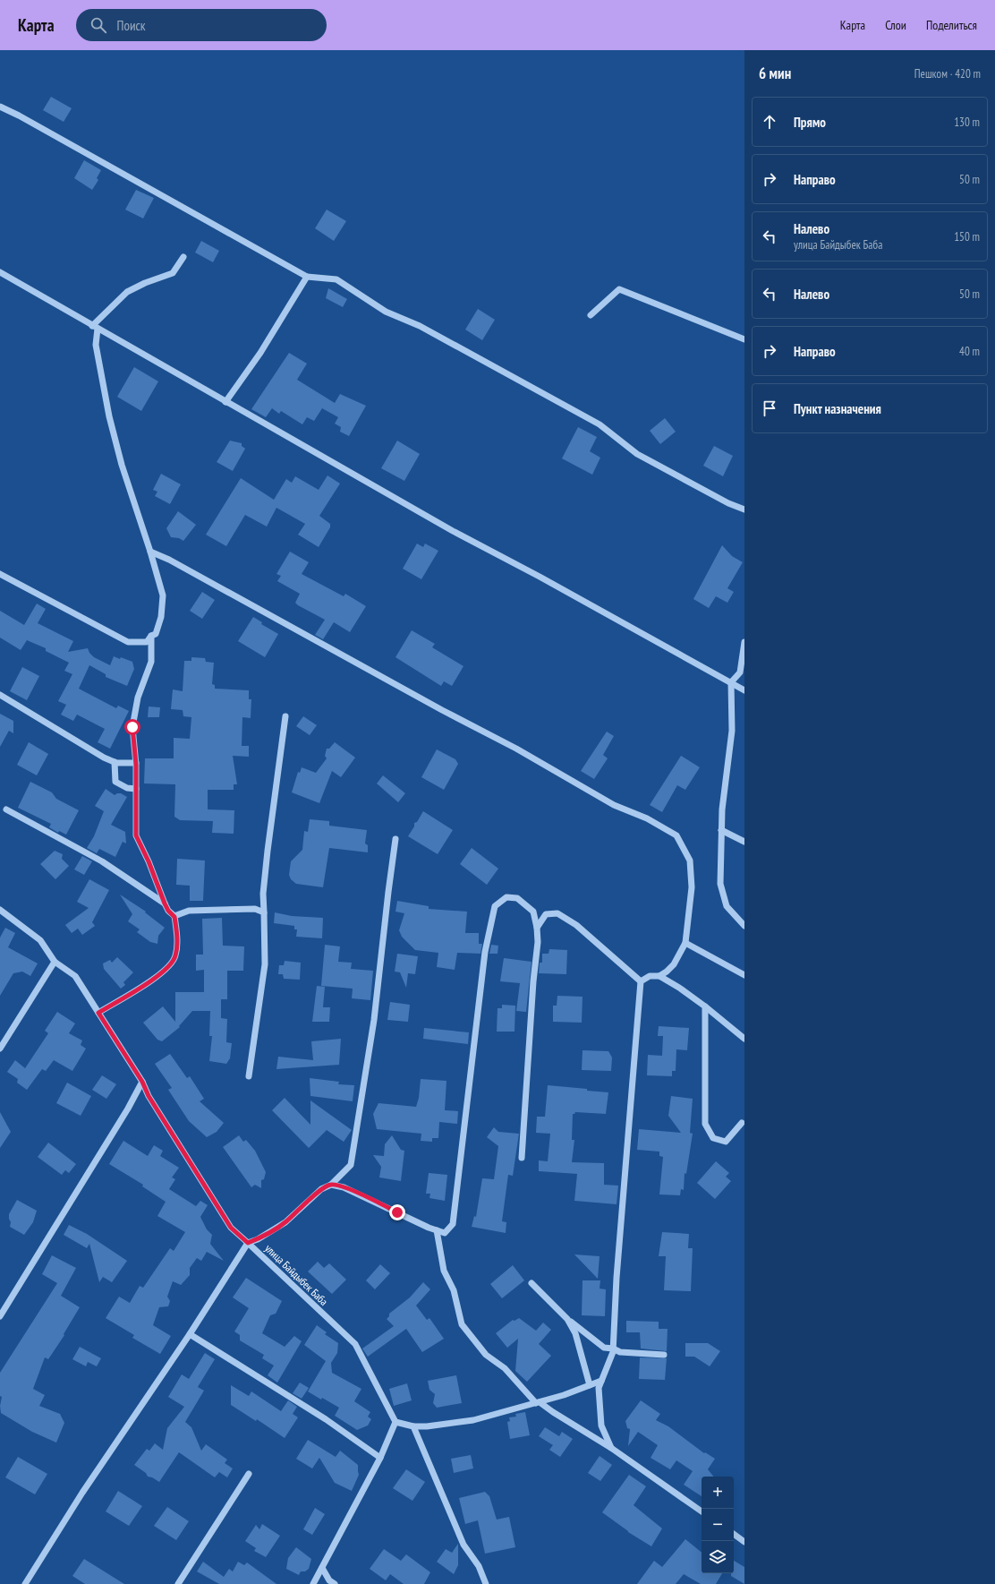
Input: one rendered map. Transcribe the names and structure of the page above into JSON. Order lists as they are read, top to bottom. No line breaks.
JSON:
{"streets":{"street":["улица Байдыбек Баба"]},"page":{"header":"Карта","search":"Поиск","nav":["Карта","Слои","Поделиться"],"heading":["6 мин","Пешком · 420 m"],"list":[["Прямо","130 m"],["Направо","50 m"],["Налево","улица Байдыбек Баба","150 m"],["Налево","50 m"],["Направо","40 m"],"Пункт назначения"],"map_buttons":["+","−"]}}
